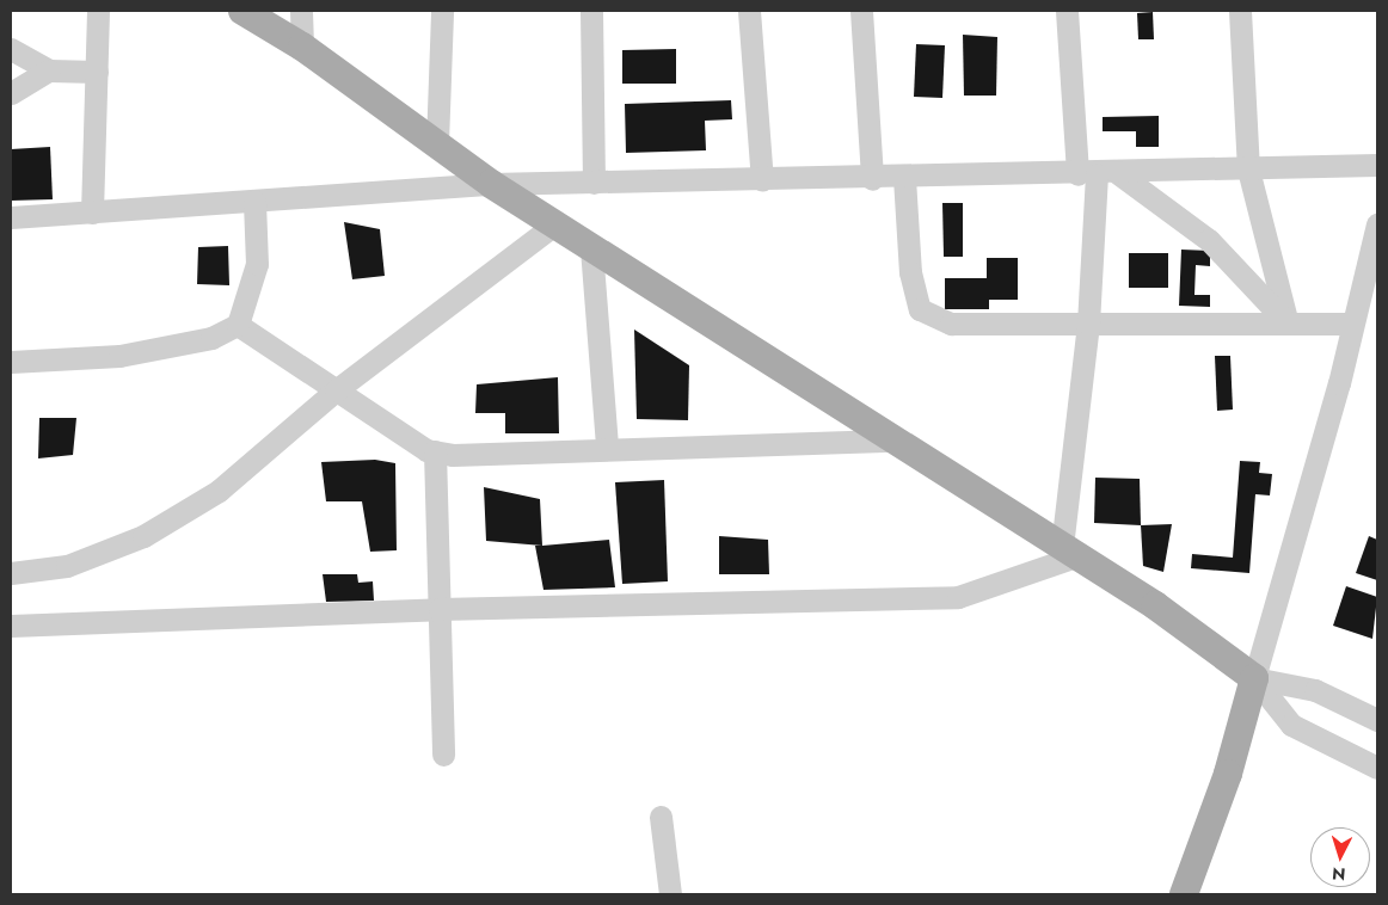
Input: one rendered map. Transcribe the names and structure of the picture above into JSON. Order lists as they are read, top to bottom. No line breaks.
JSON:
{"north":"bottom"}
